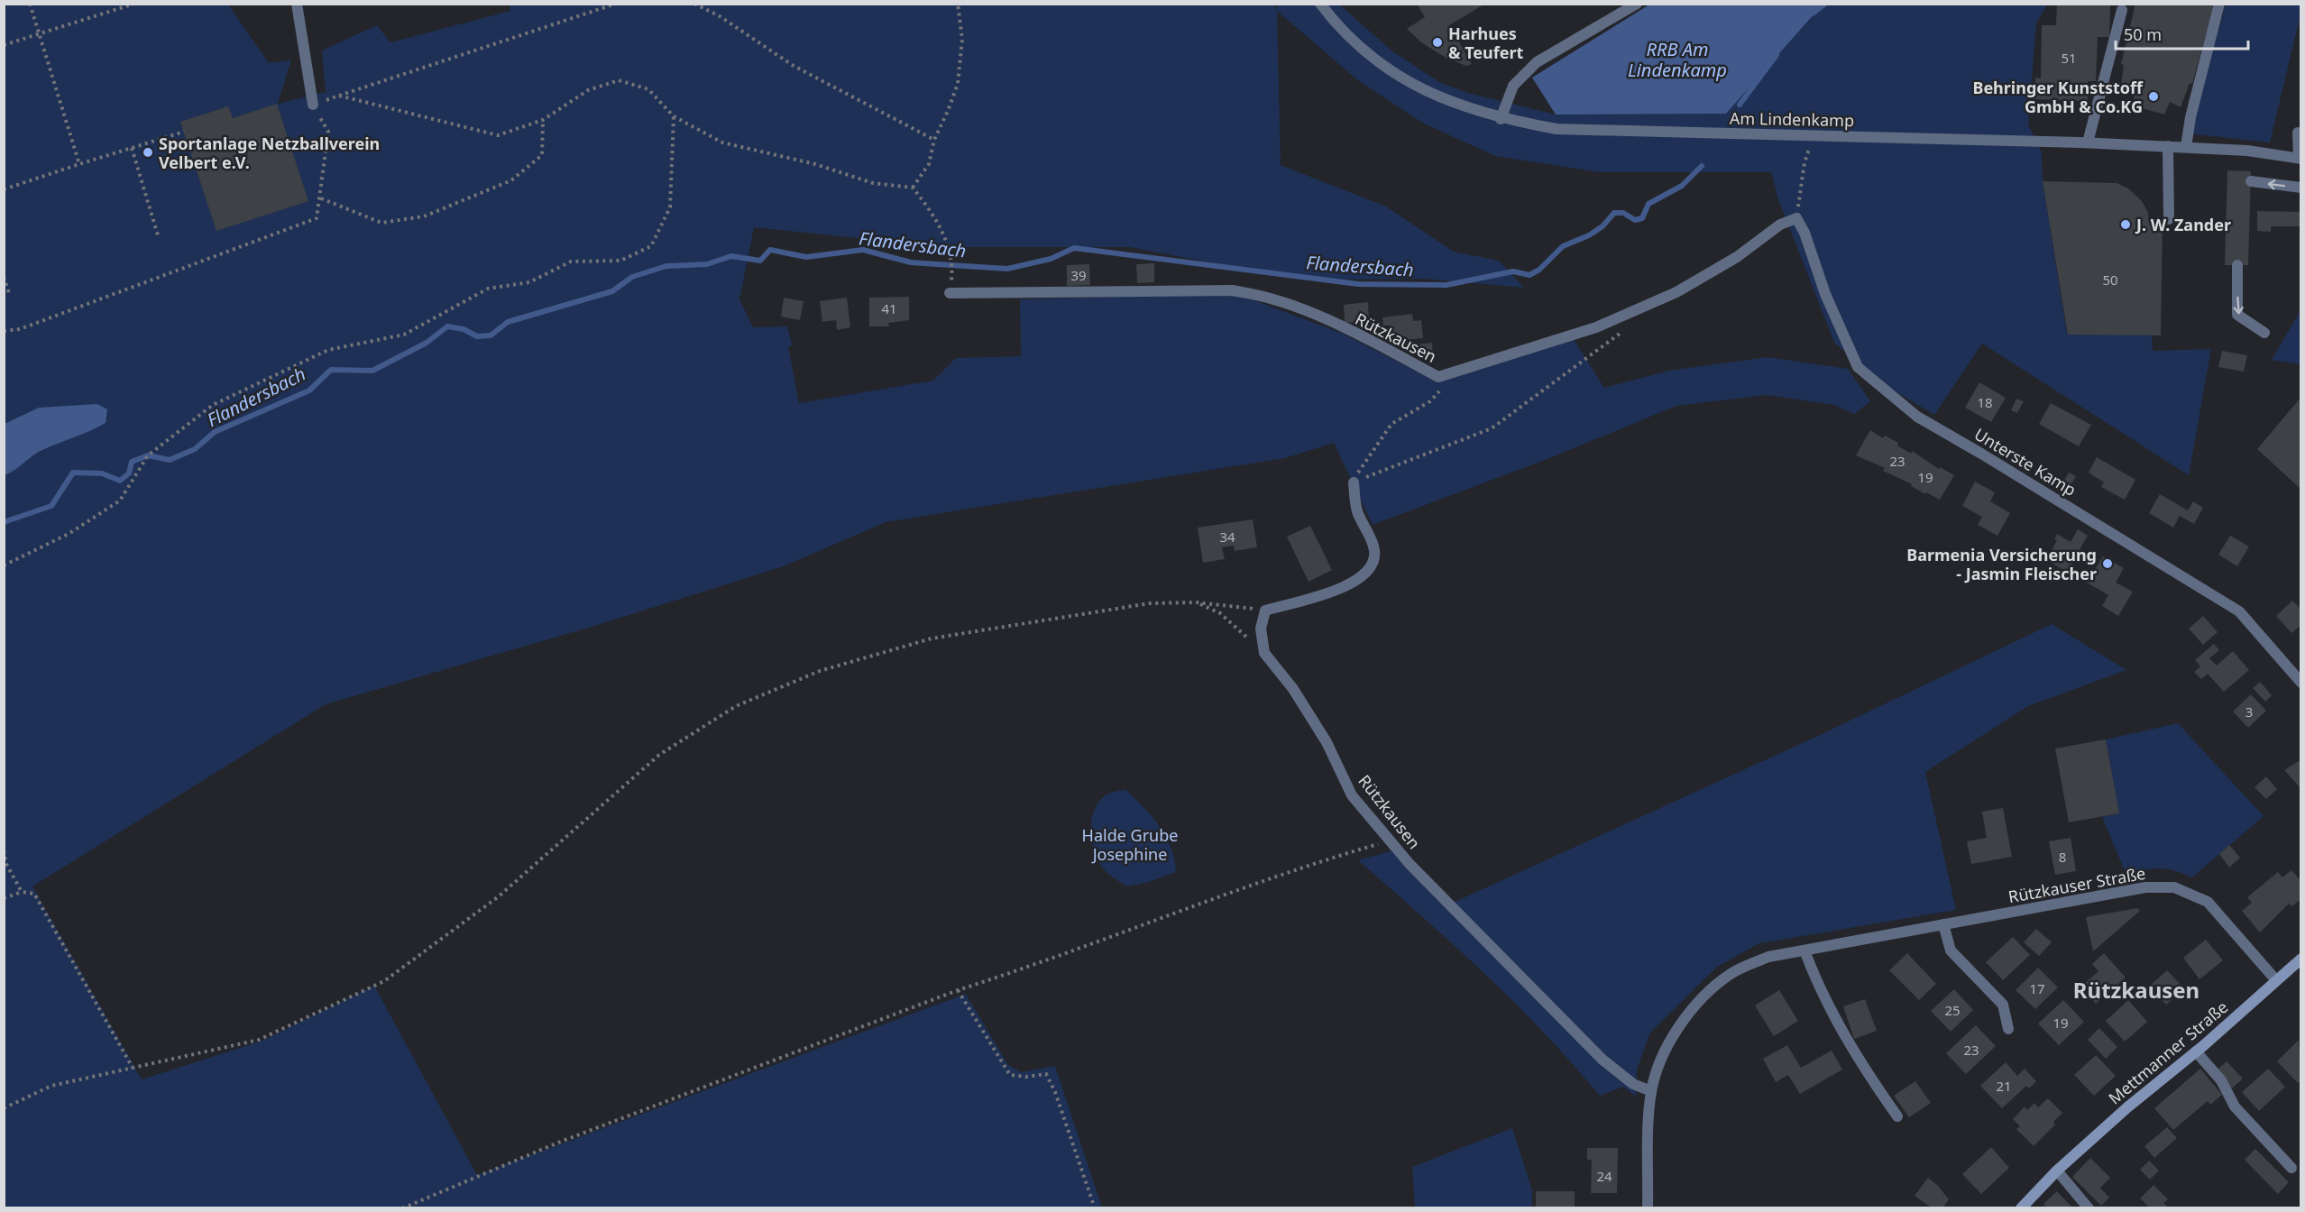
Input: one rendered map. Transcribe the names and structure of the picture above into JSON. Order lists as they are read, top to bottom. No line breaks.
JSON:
{"streets":{"street":["Am Lindenkamp","Rützkausen","Unterste Kamp","Rützkauser Straße","Mettmanner Straße"]},"crossings":[["Rützkausen","Unterste Kamp"],["Rützkausen","Rützkauser Straße"],["Rützkauser Straße","Mettmanner Straße"]],"districts":["Rützkausen"],"water":["RRB Am Lindenkamp","Flandersbach"],"parks":["Halde Grube Josephine"],"places":["Harhues & Teufert","Behringer Kunststoff GmbH & Co.KG","Sportanlage Netzballverein Velbert e.V.","J. W. Zander","Barmenia Versicherung - Jasmin Fleischer"],"house_numbers":["51","39","50","41","18","23","19","34","3","8","17","25","19","23","21","24"],"scale_bar":"50 m"}
